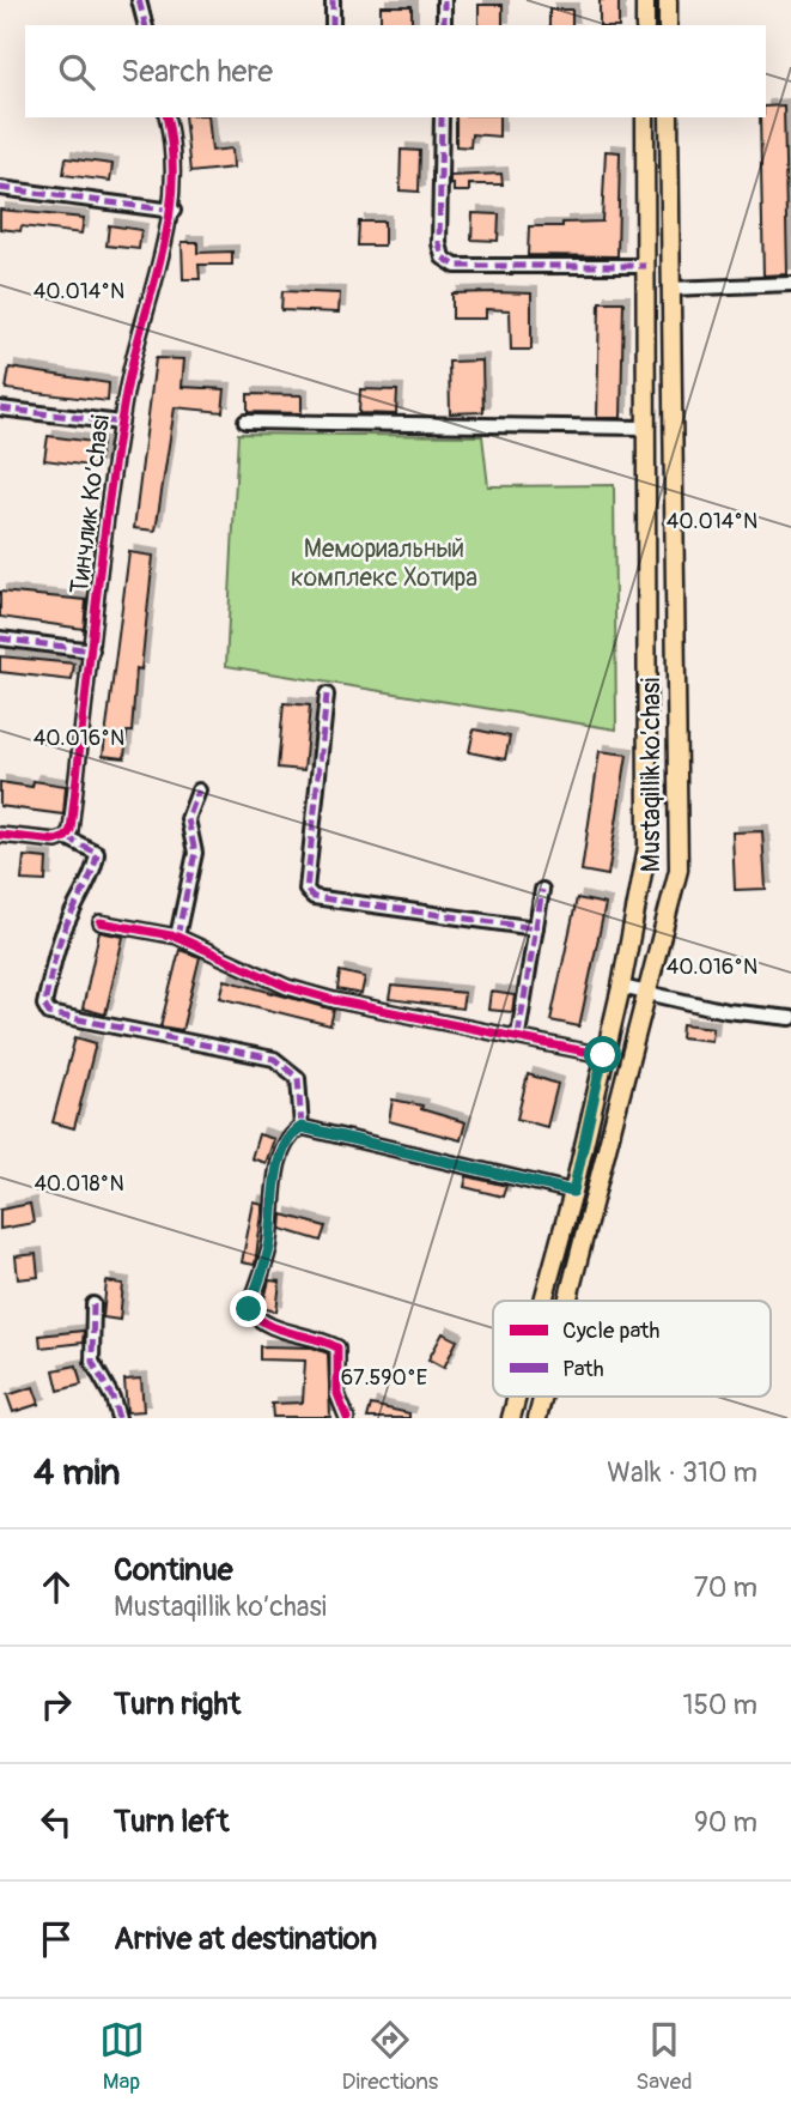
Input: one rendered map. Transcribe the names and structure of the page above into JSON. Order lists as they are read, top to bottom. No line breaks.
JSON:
{"streets":{"main road":["Mustaqillik ko’chasi"],"street":["Тинчлик Ko’chasi"]},"parks":["Мемориальный комплекс Хотира"],"legend":["Cycle path","Path"],"page":{"search":"Search here","heading":["4 min","Walk · 310 m"],"list":[["Continue","Mustaqillik ko’chasi","70 m"],["Turn right","150 m"],["Turn left","90 m"],"Arrive at destination"],"nav":["Map","Directions","Saved"]},"coordinates":["40.014°N","40.016°N","40.018°N","67.590°E"]}
